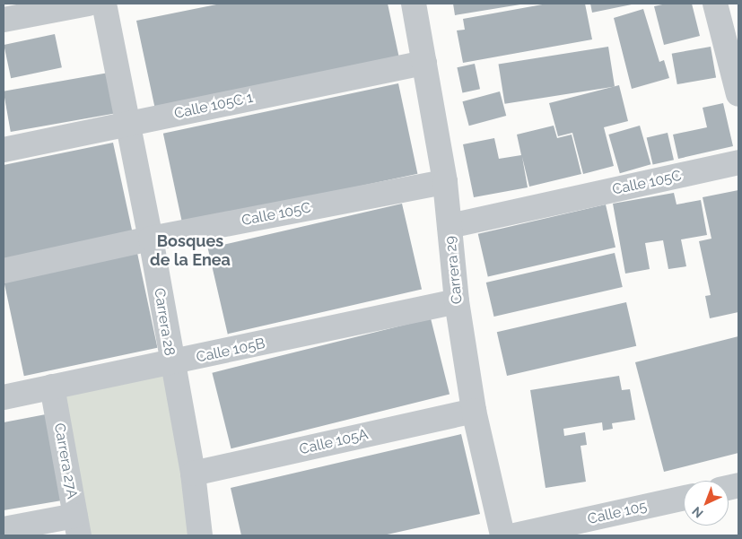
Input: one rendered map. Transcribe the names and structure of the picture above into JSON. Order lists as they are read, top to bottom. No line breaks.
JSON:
{"streets":{"street":["Calle 105C 1","Calle 105C","Carrera 29","Carrera 28","Calle 105B","Calle 105A","Carrera 27A","Calle 105"]},"crossings":[["Calle 105C 1","Carrera 29"],["Calle 105C 1","Carrera 28"],["Calle 105C","Carrera 29"],["Calle 105C","Carrera 28"],["Carrera 29","Calle 105B"],["Carrera 29","Calle 105A"],["Carrera 28","Calle 105B"],["Carrera 28","Calle 105A"],["Calle 105B","Carrera 27A"]],"districts":["Bosques de la Enea"],"north":"bottom left"}
